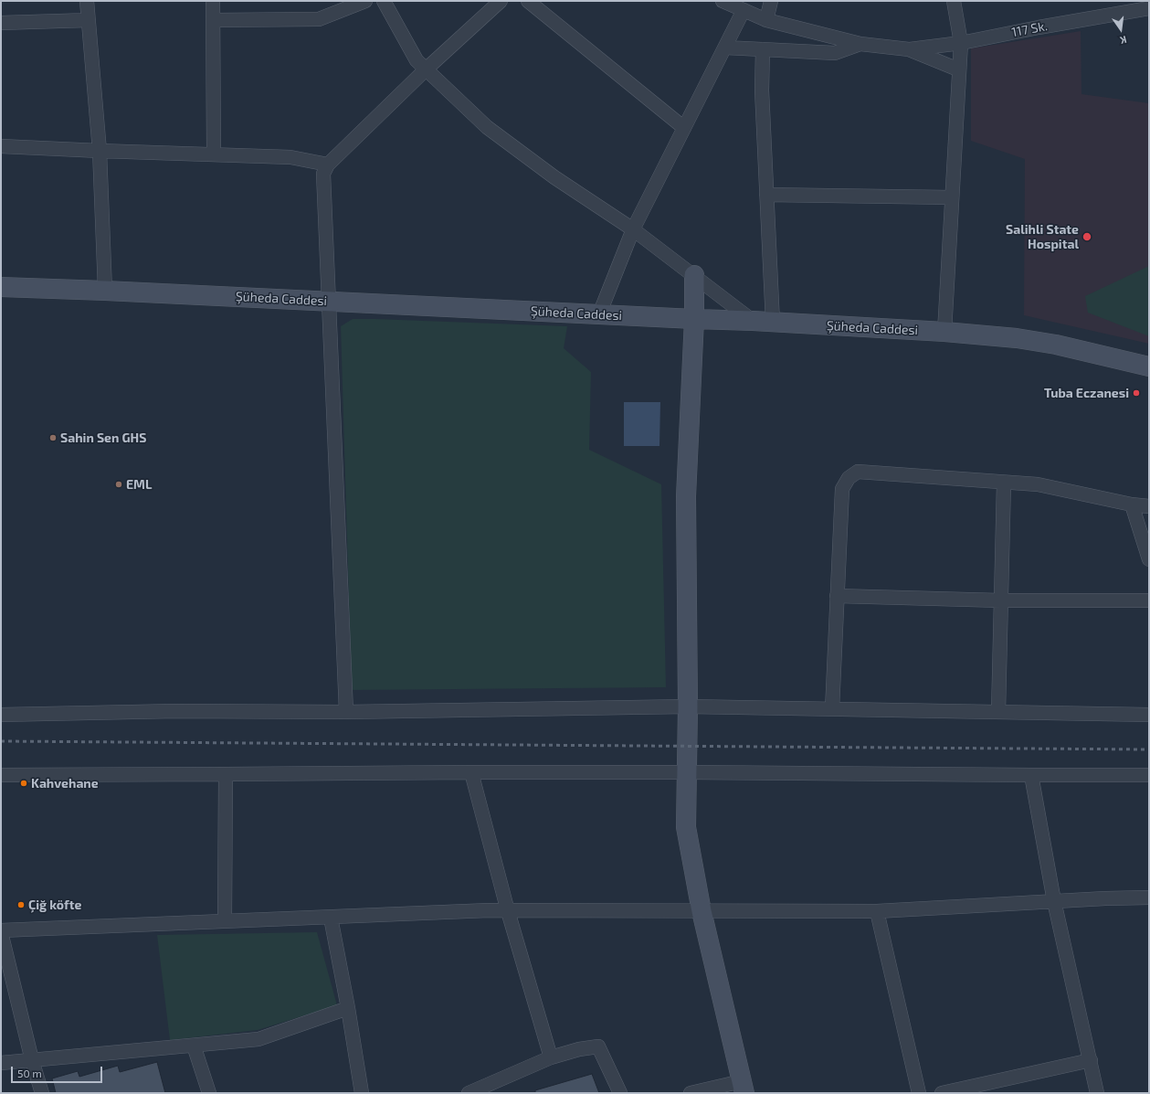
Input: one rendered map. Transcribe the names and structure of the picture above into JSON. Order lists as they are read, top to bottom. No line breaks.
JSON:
{"streets":{"main road":["Şüheda Caddesi"],"street":["117 Sk."]},"places":["Salihli State Hospital","Tuba Eczanesi","Sahin Sen GHS","EML","Kahvehane","Çiğ köfte"],"scale_bar":"50 m","north":"bottom"}
